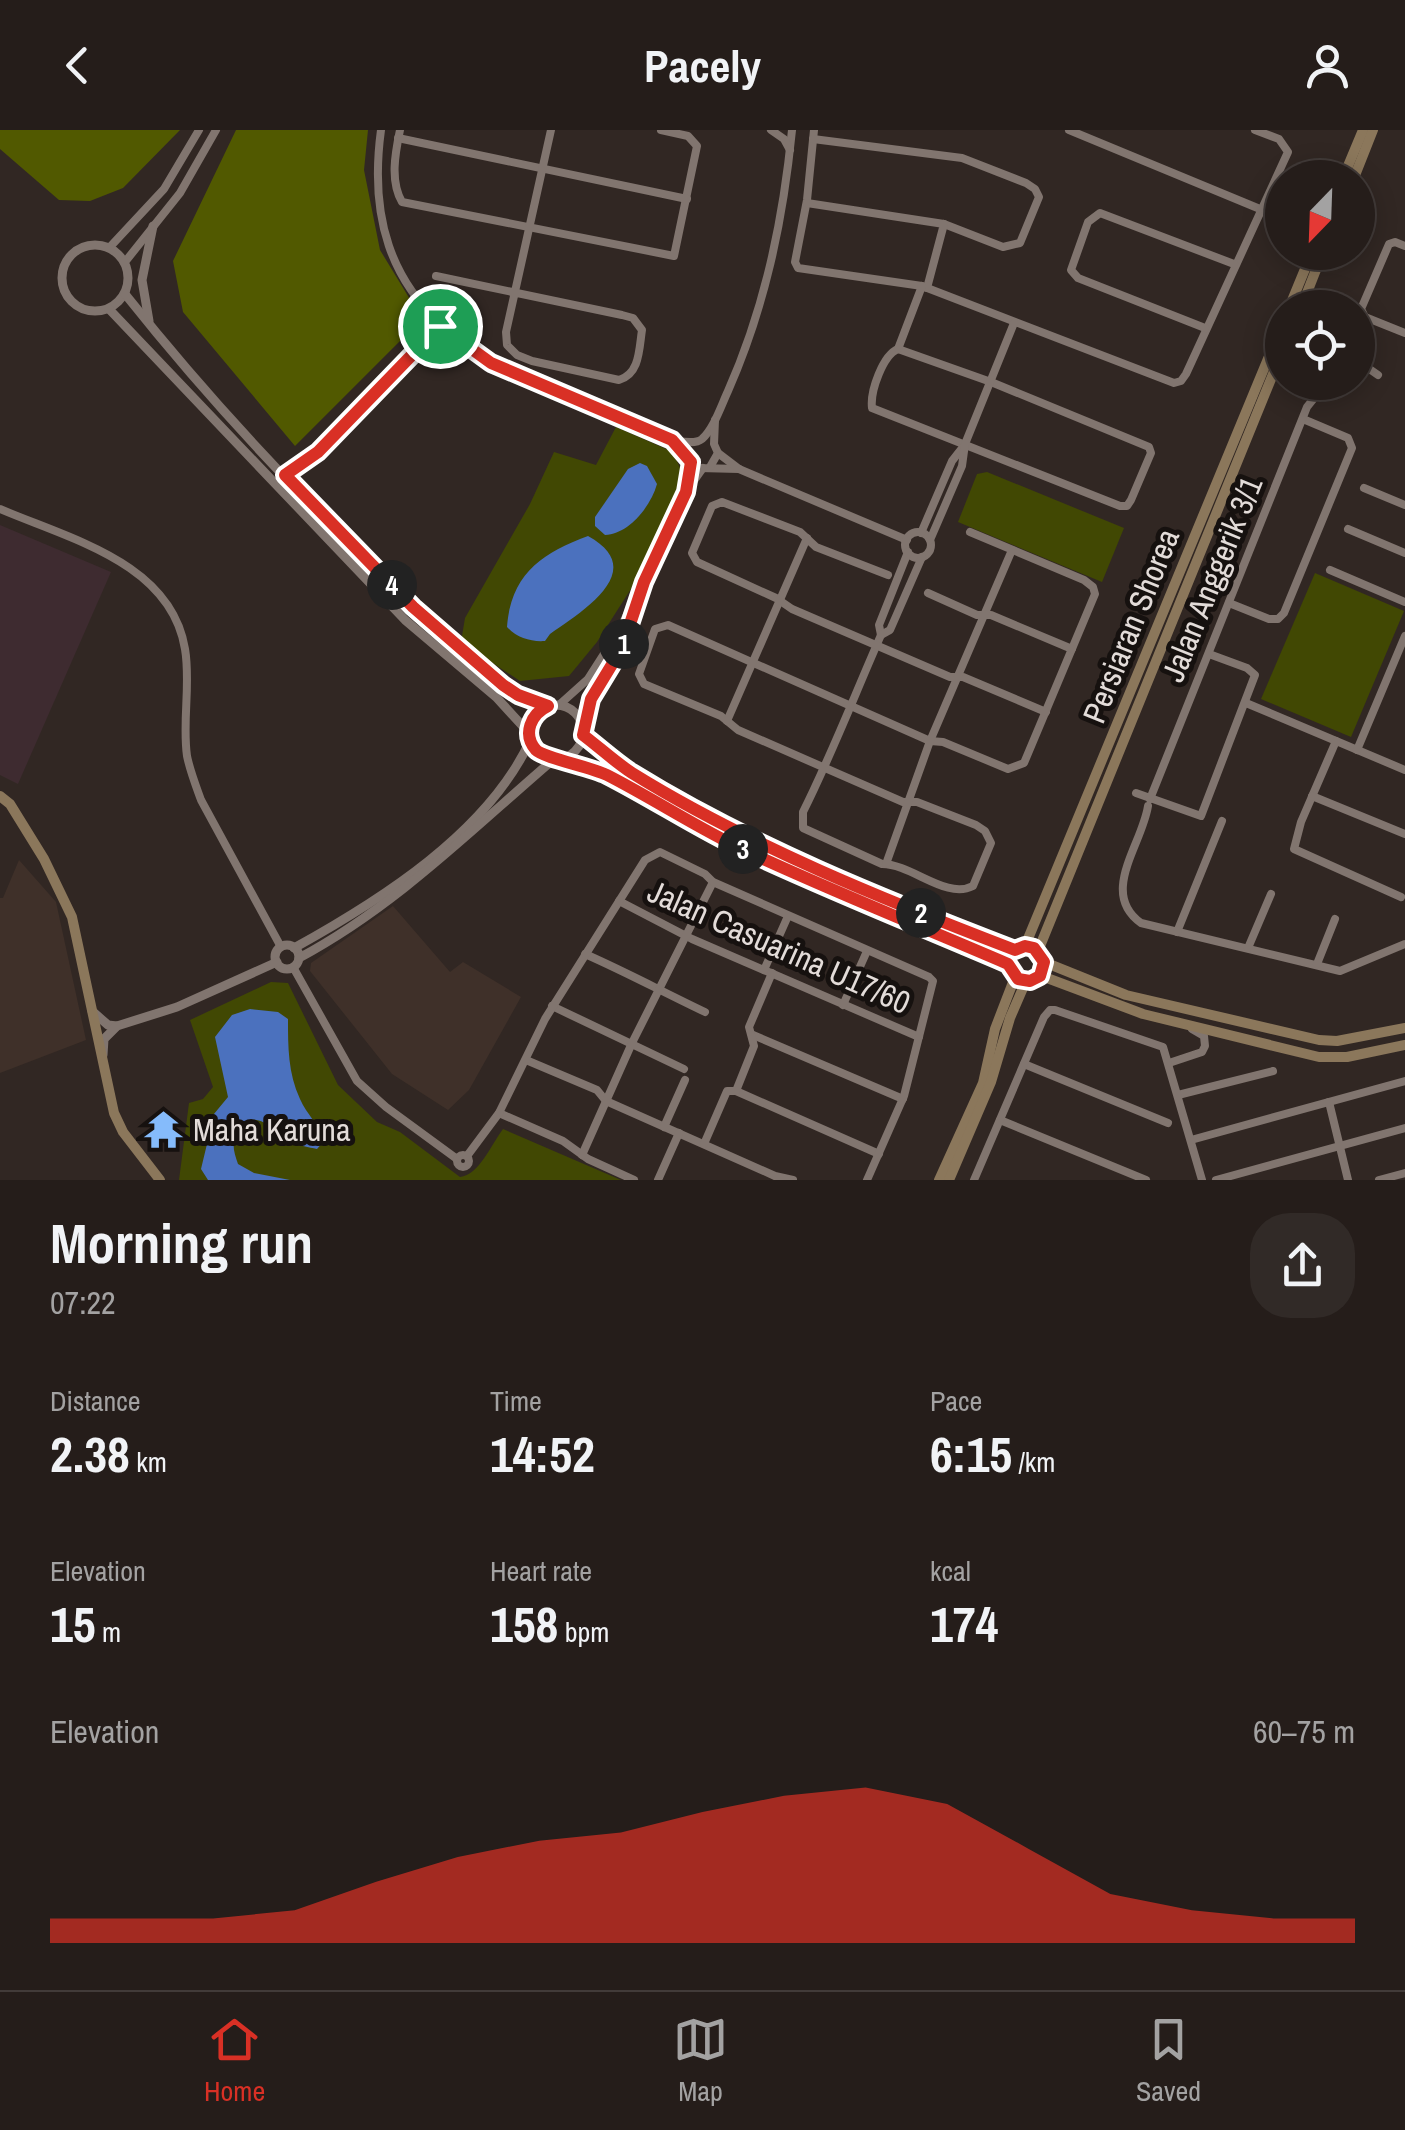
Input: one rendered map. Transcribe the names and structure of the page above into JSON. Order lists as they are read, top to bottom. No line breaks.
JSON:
{"streets":{"main road":["Persiaran Shorea"],"street":["Jalan Anggerik 3/1","Jalan Casuarina U17/60"]},"places":{"temple":["Maha Karuna"]},"north":"bottom left","page":{"header":"Pacely","pins":["4","1","3","2"],"heading":["Morning run","07:22"],"stats":[["Distance","2.38 km"],["Time","14:52"],["Pace","6:15 /km"],["Elevation","15 m"],["Heart rate","158 bpm"],["kcal","174"]],"chart":["Elevation","60–75 m"],"tabs":["Home","Map","Saved"]}}
